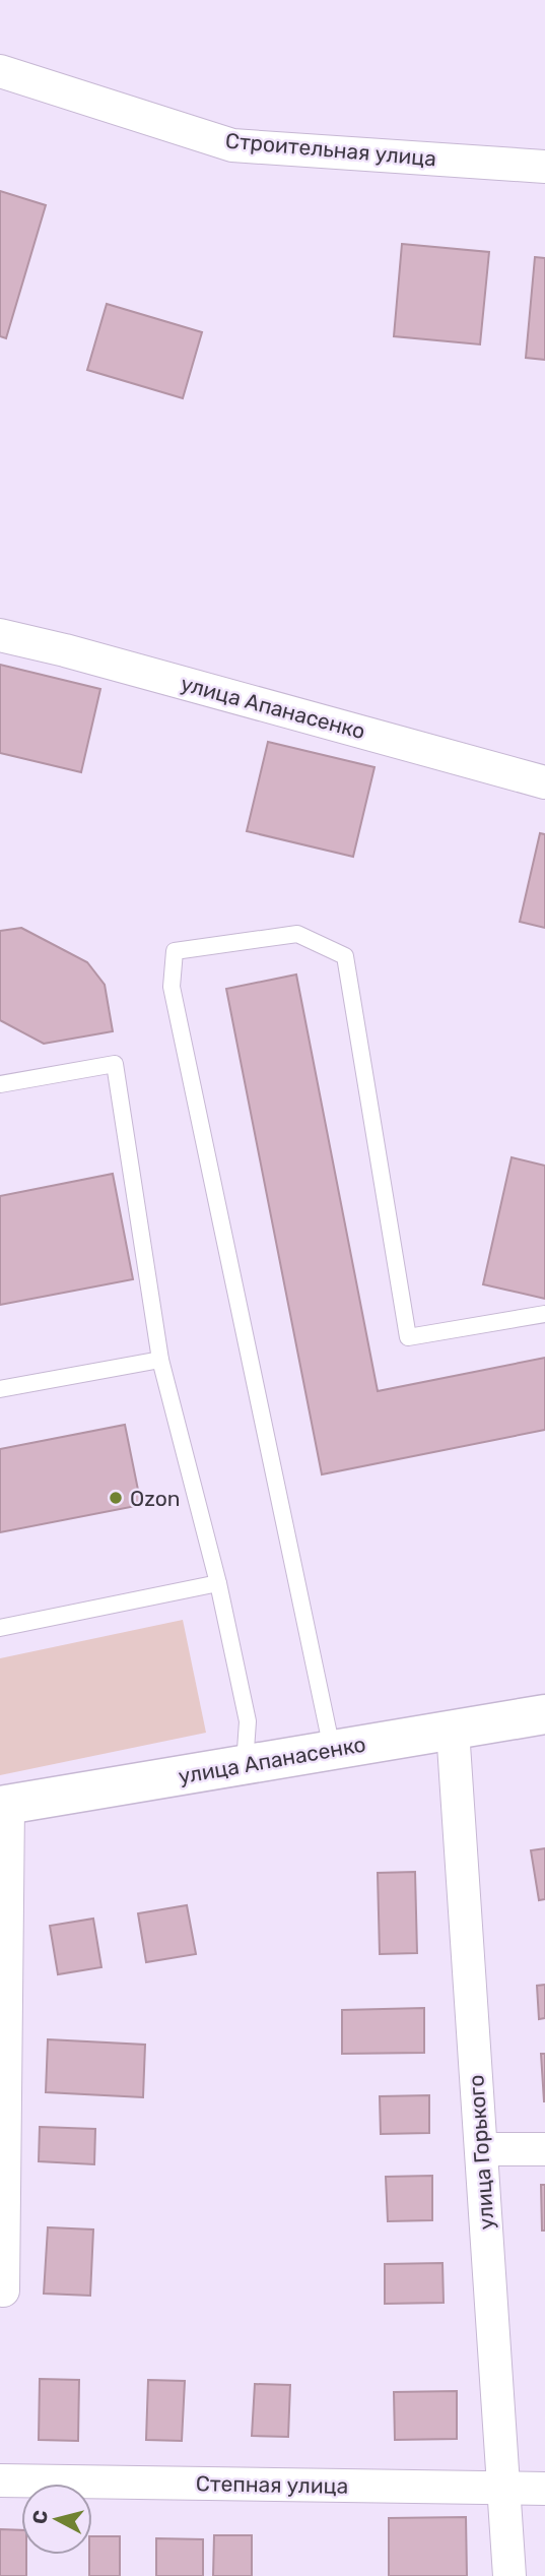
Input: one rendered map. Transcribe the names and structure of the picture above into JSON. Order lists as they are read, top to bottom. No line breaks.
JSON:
{"streets":{"main road":["улица Апанасенко"],"street":["Строительная улица","улица Горького","Степная улица"]},"crossings":[["улица Апанасенко","улица Горького"],["улица Горького","Степная улица"]],"places":["Ozon"],"north":"left"}
